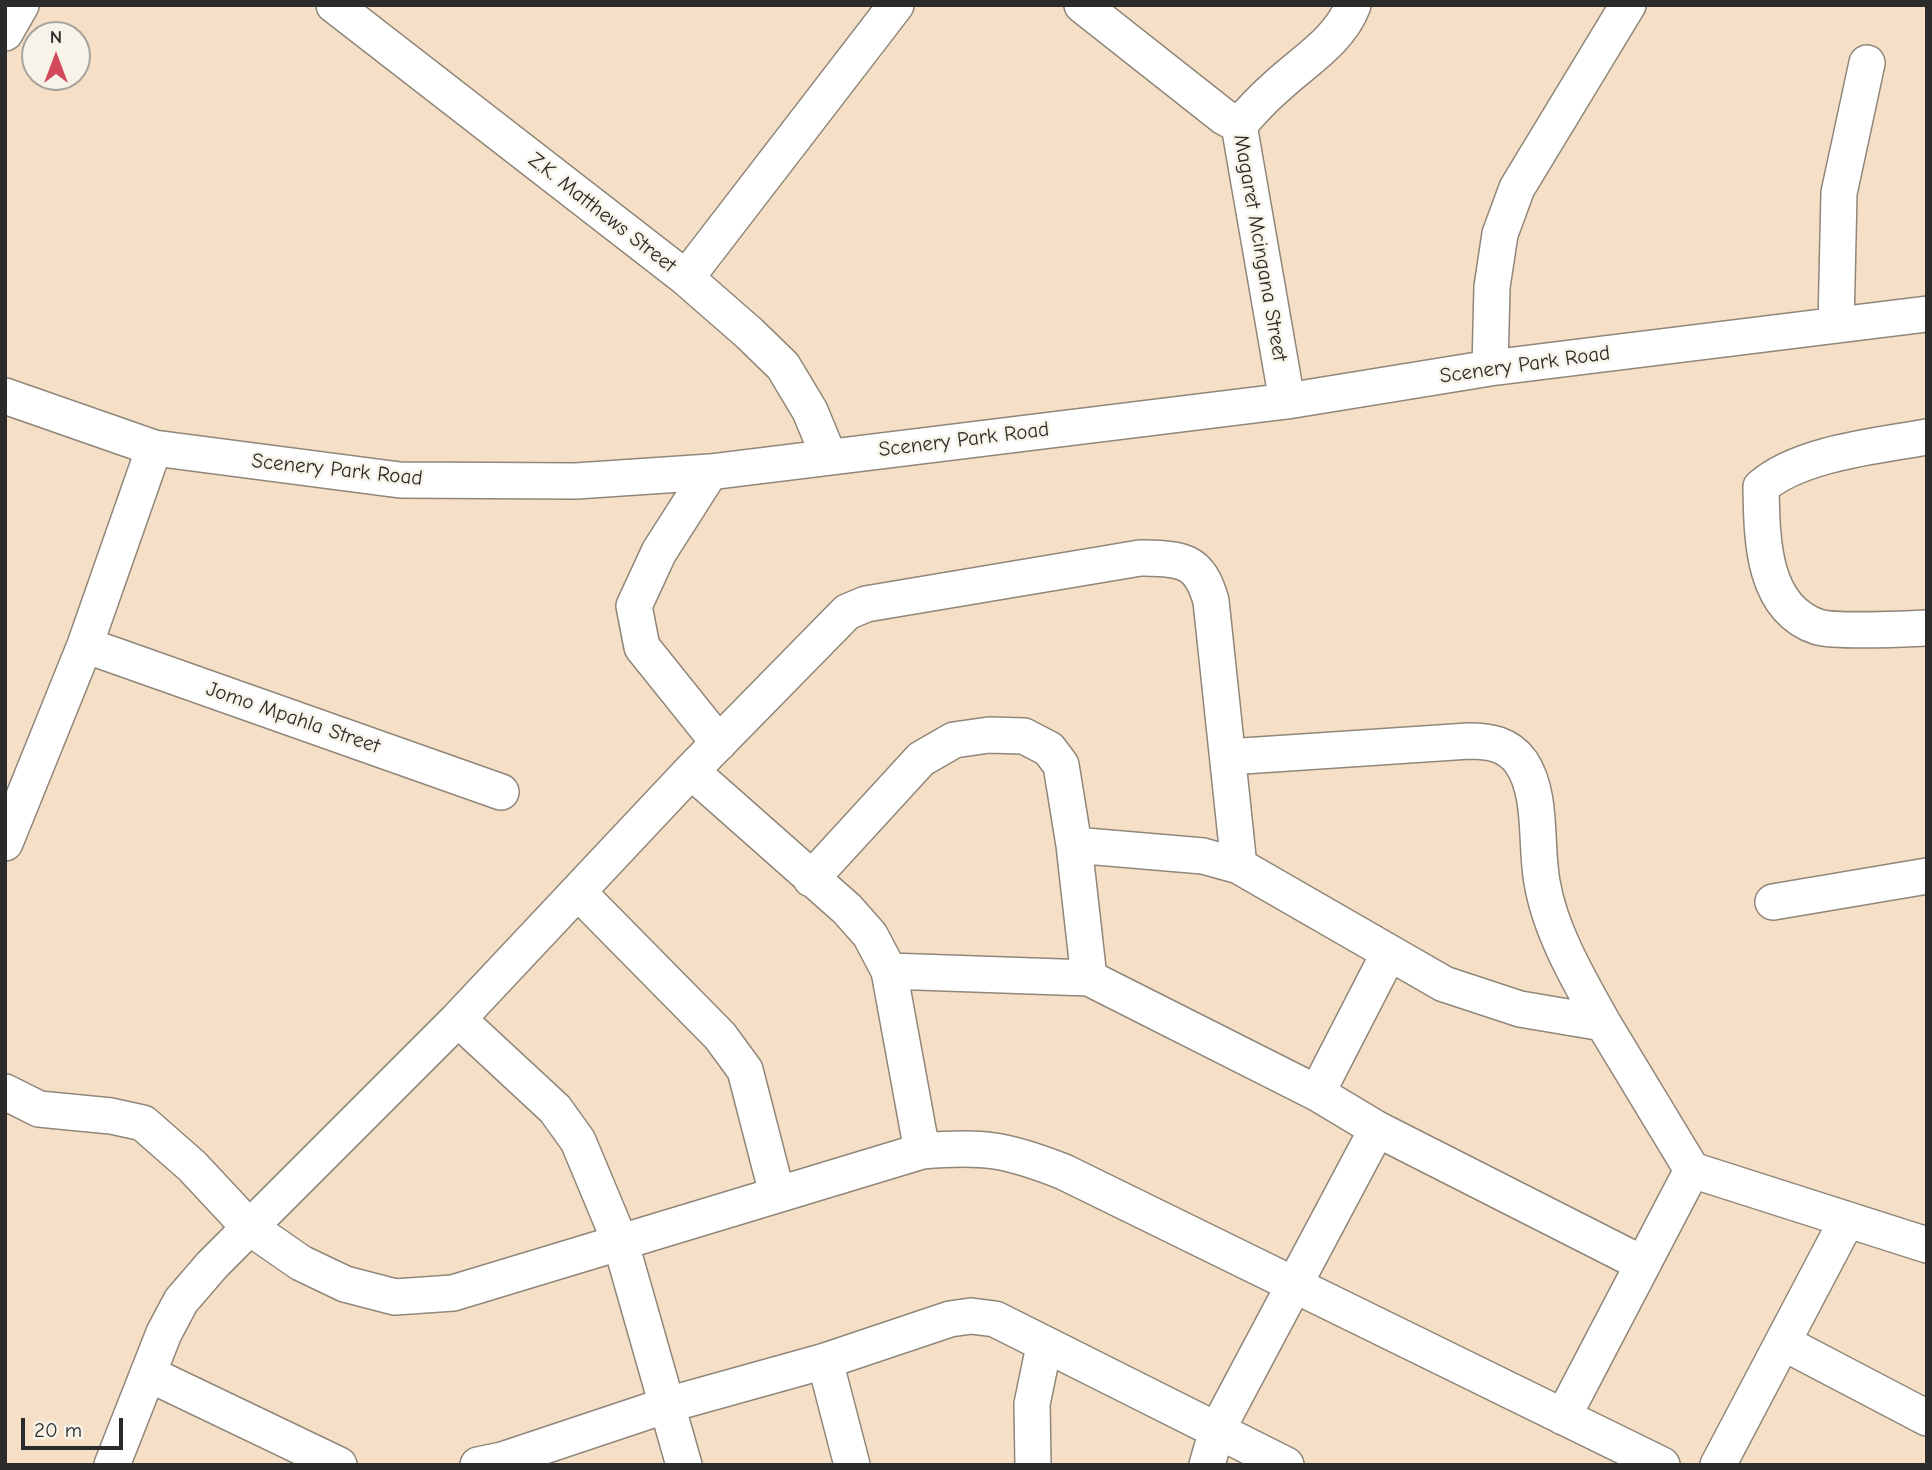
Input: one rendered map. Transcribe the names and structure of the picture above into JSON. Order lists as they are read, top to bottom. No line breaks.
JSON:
{"streets":{"street":["Z.K. Matthews Street","Magaret Mcingana Street","Scenery Park Road","Jomo Mpahla Street"]},"crossings":[["Z.K. Matthews Street","Scenery Park Road"],["Magaret Mcingana Street","Scenery Park Road"]],"scale_bar":"20 m","north":"top"}
